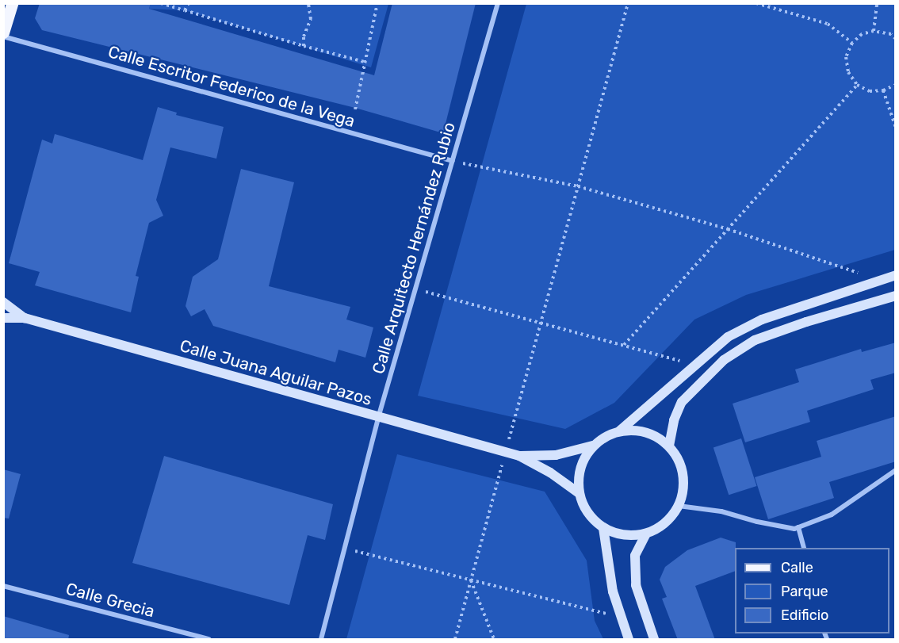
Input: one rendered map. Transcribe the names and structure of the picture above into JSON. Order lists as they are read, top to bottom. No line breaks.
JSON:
{"streets":{"street":["Calle Escritor Federico de la Vega","Calle Arquitecto Hernández Rubio","Calle Juana Aguilar Pazos","Calle Grecia"]},"crossings":[["Calle Escritor Federico de la Vega","Calle Arquitecto Hernández Rubio"],["Calle Arquitecto Hernández Rubio","Calle Juana Aguilar Pazos"]],"legend":["Calle","Parque","Edificio"]}
